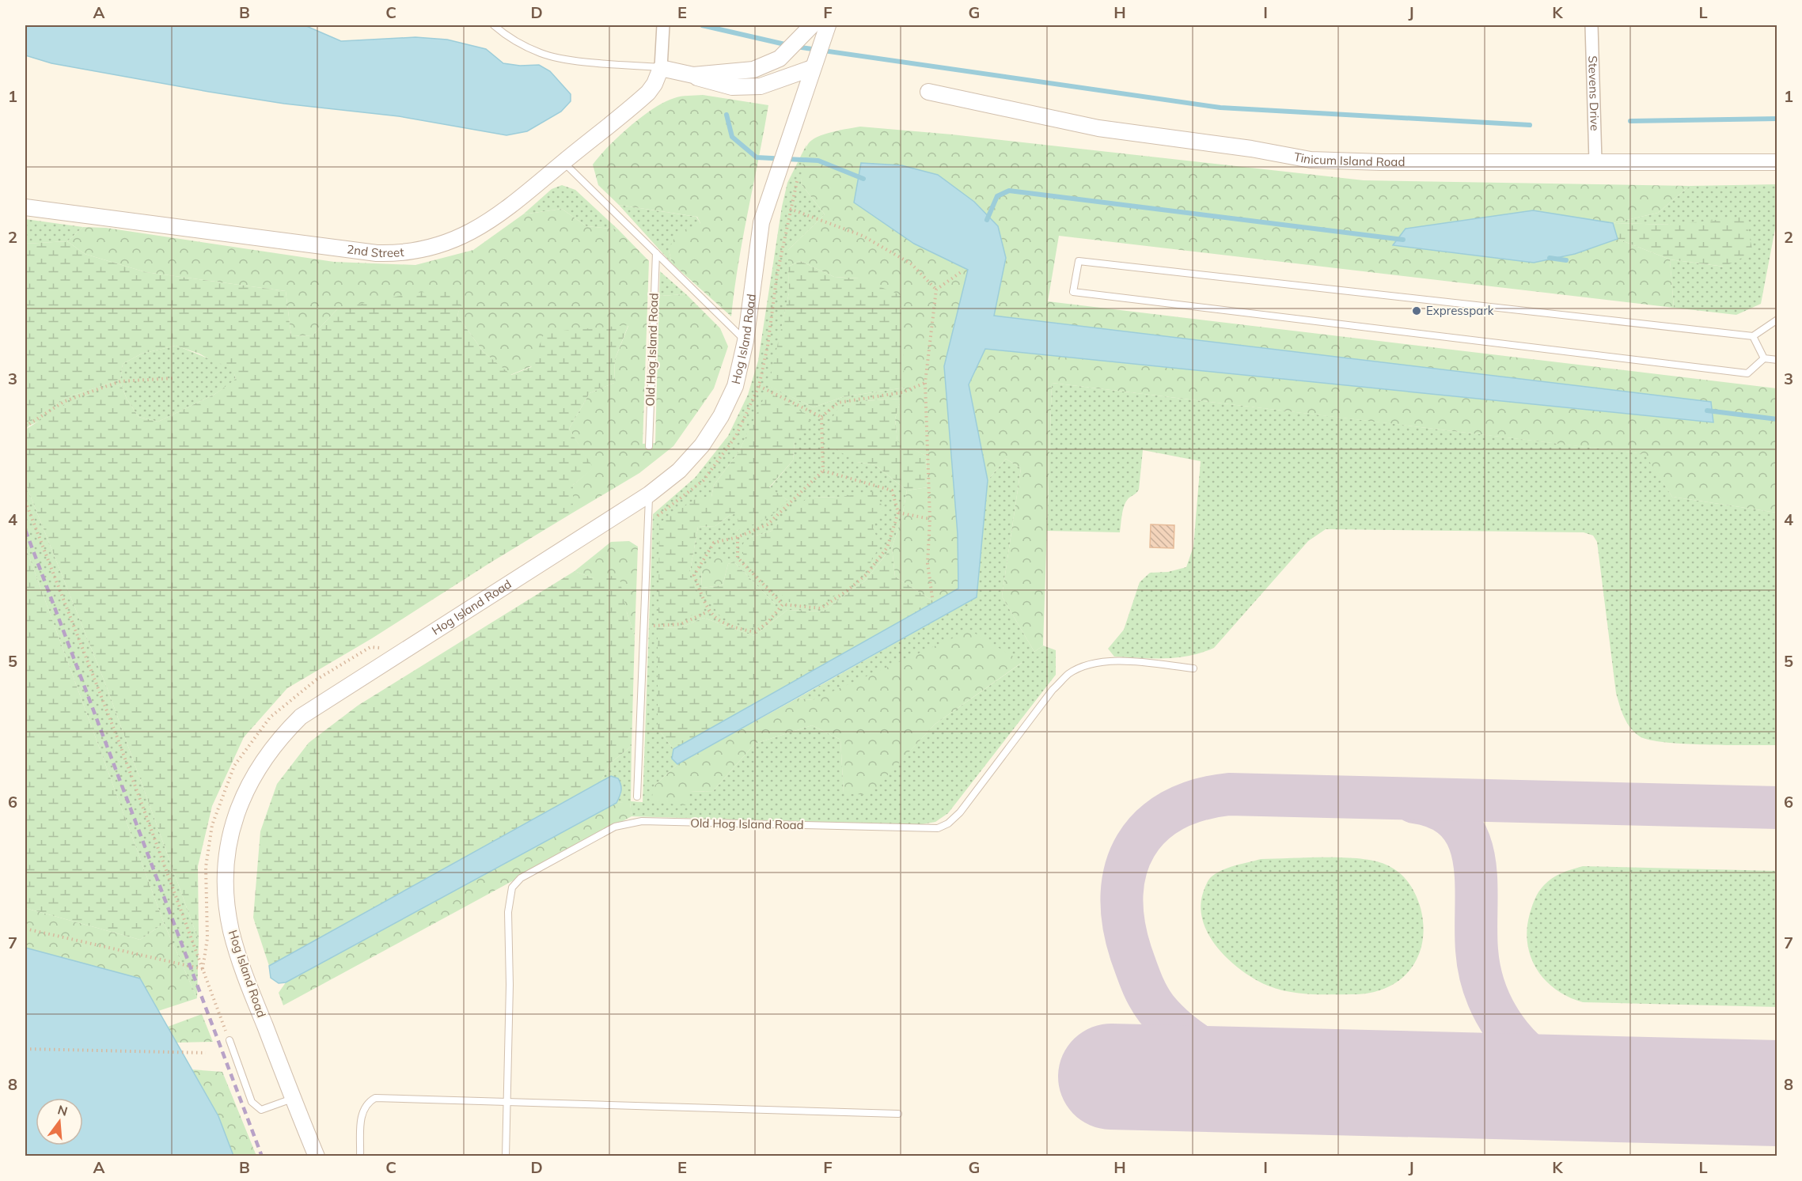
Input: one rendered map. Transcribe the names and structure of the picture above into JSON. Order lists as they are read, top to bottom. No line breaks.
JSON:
{"streets":{"street":["Stevens Drive","Tinicum Island Road","2nd Street","Hog Island Road"],"lane":["Old Hog Island Road"]},"crossings":[["Stevens Drive","Tinicum Island Road"]],"places":["Expresspark"],"north":"top","grid":{"columns":["A","B","C","D","E","F","G","H","I","J","K","L"],"rows":["1","2","3","4","5","6","7","8"]}}
